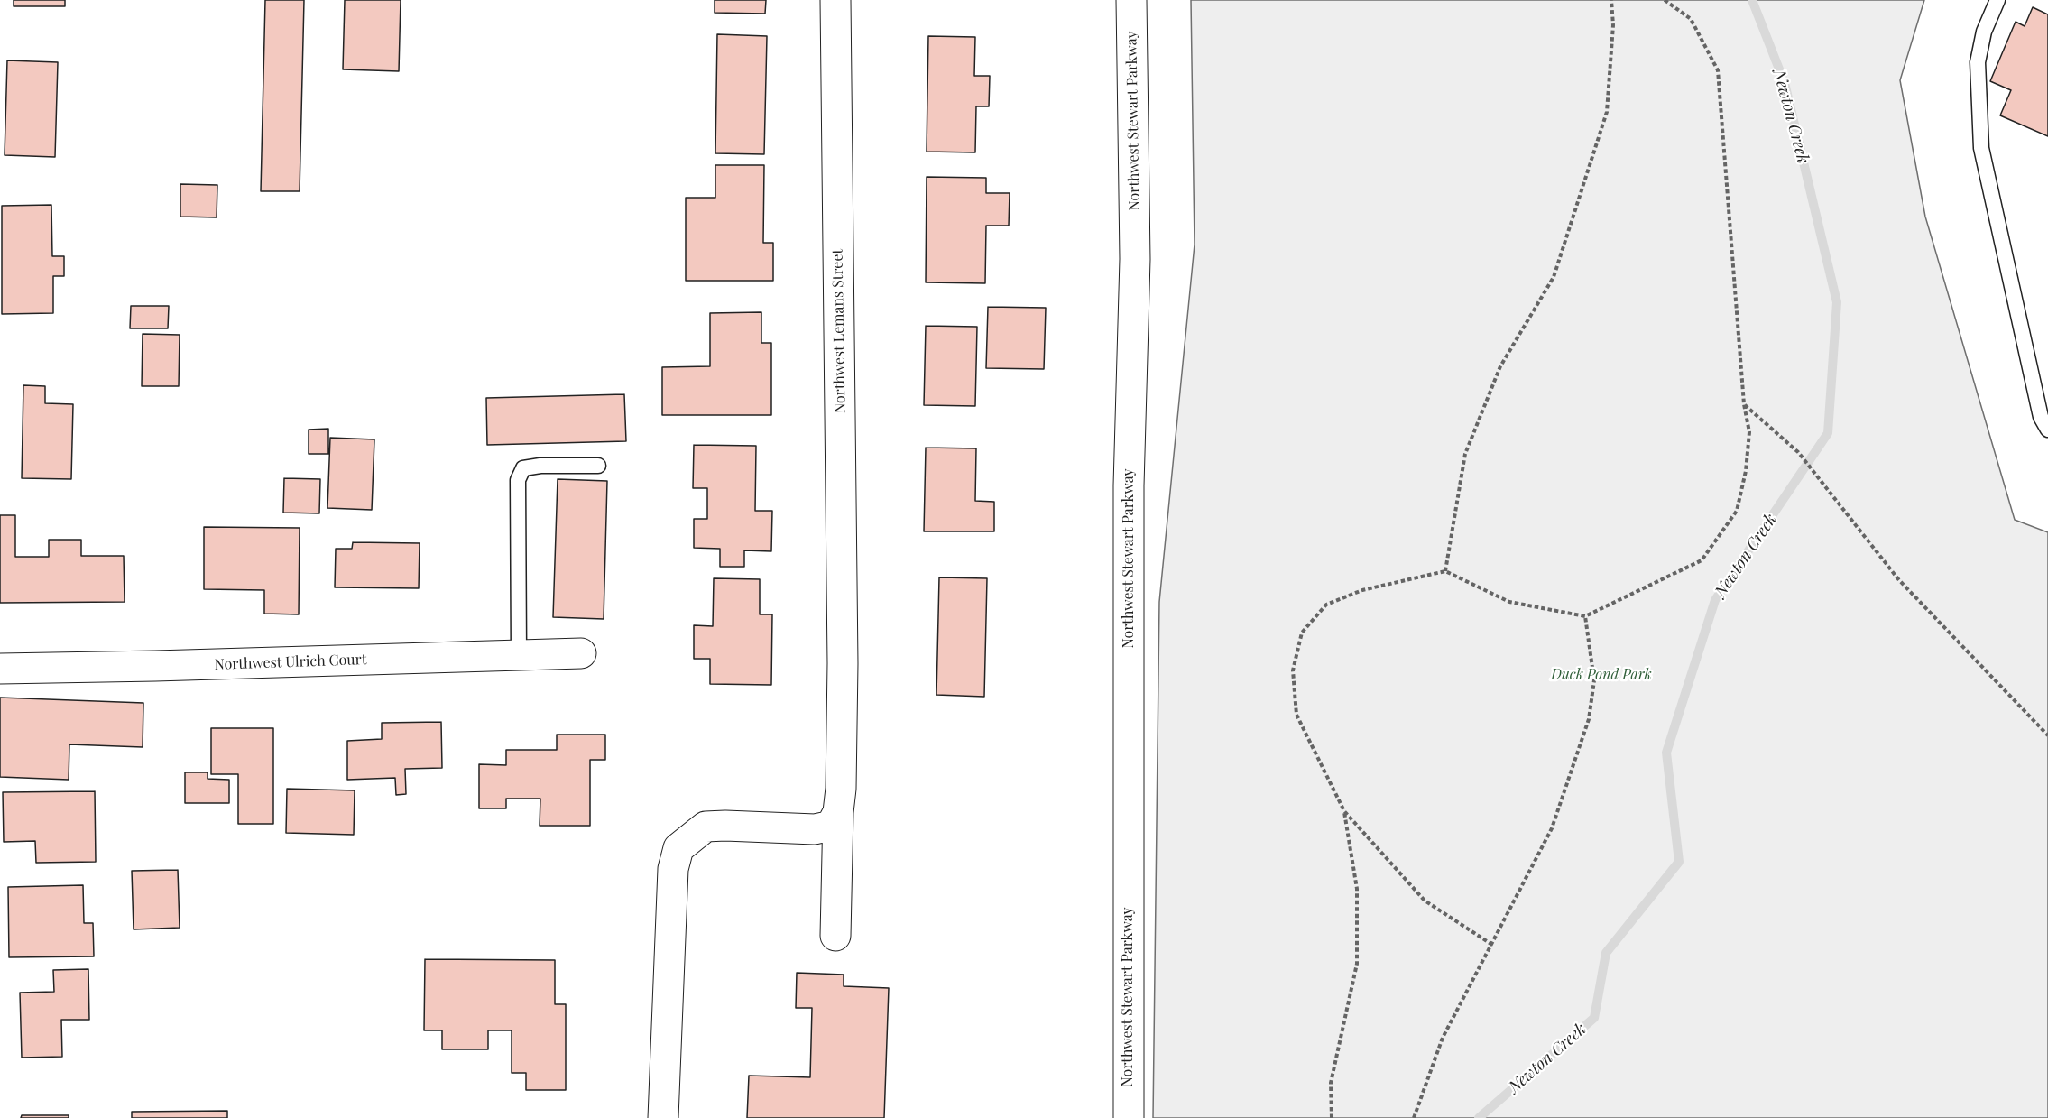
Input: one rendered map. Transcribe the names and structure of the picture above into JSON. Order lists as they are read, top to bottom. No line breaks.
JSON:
{"streets":{"street":["Northwest Stewart Parkway","Northwest Lemans Street","Northwest Ulrich Court"]},"water":["Newton Creek"],"parks":["Duck Pond Park"]}
